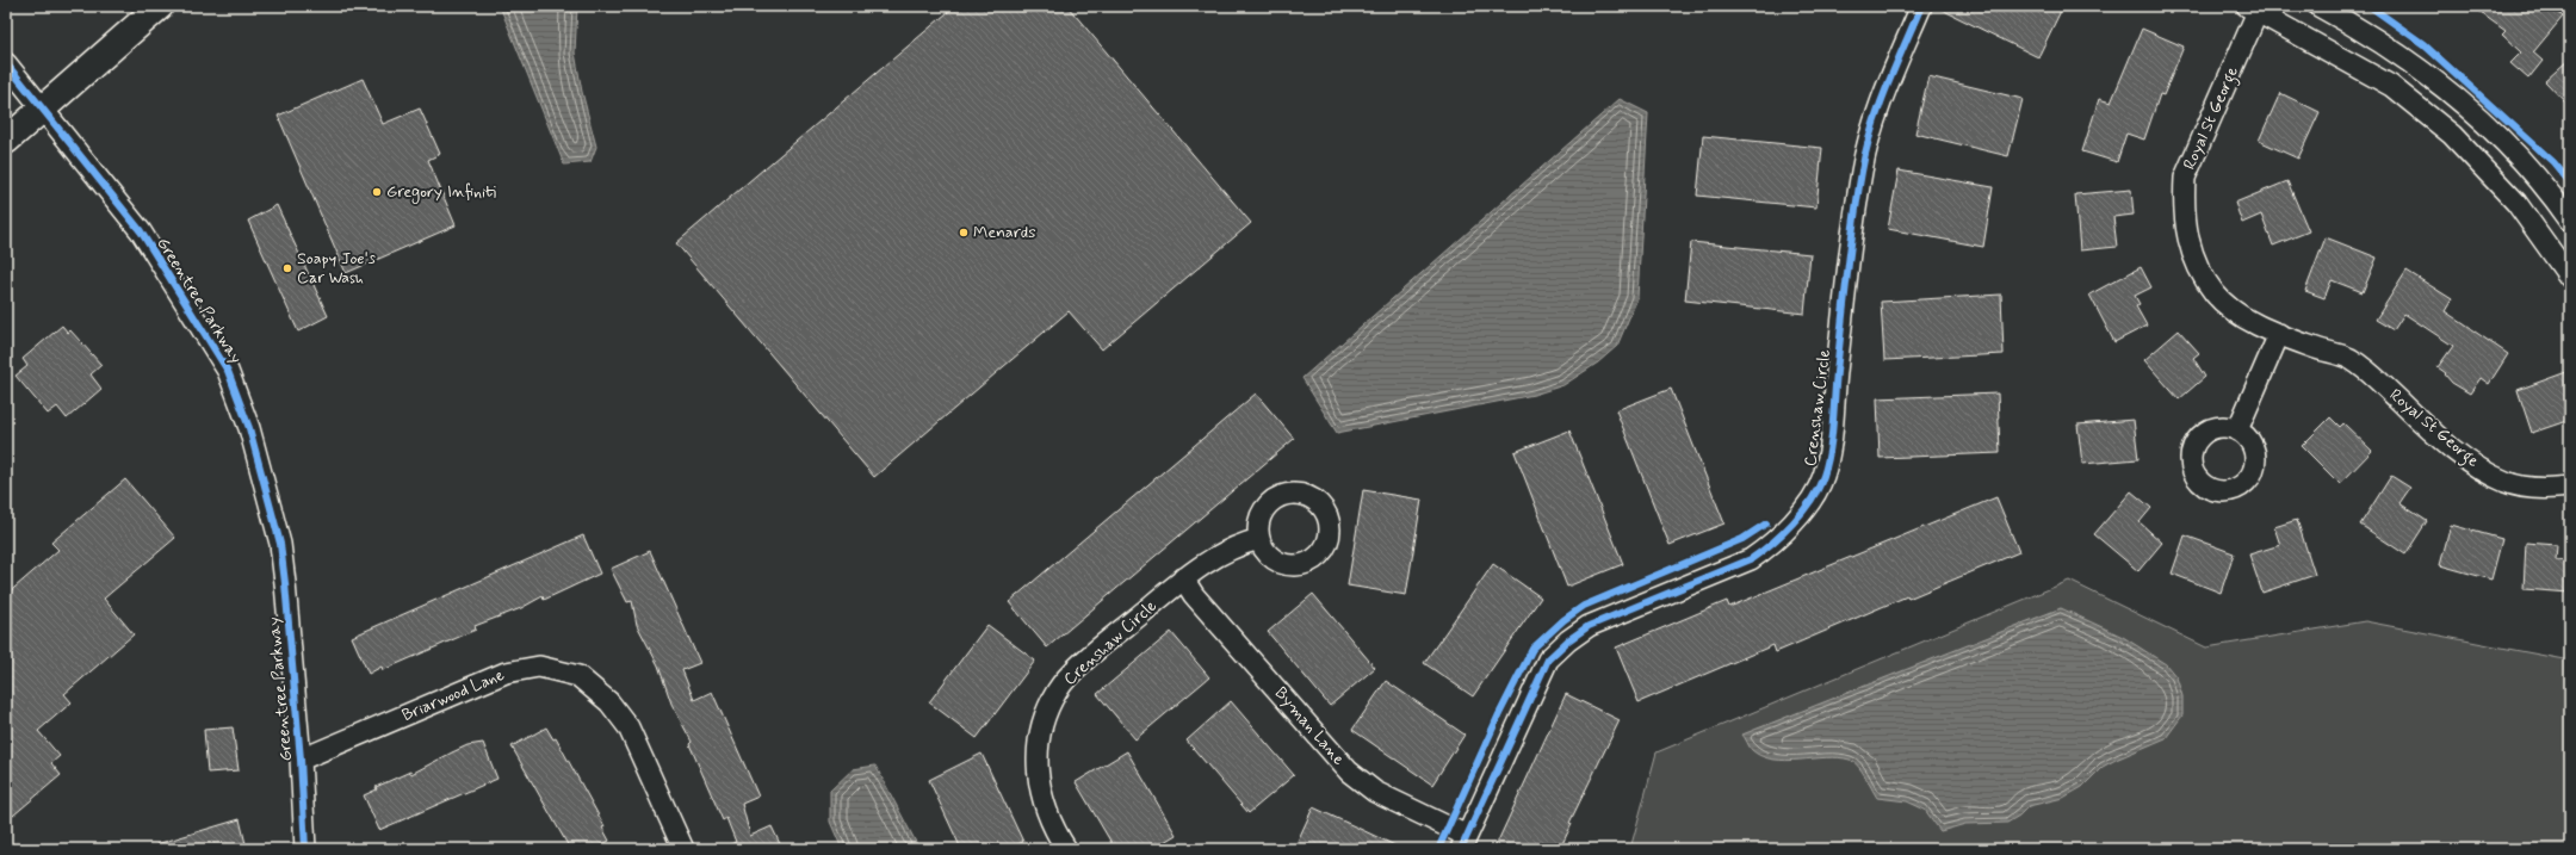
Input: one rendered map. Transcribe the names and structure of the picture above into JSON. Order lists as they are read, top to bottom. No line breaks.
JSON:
{"streets":{"street":["Royal St George","Greentree Parkway","Crenshaw Circle","Briarwood Lane","Byman Lane"]},"crossings":[["Greentree Parkway","Briarwood Lane"],["Crenshaw Circle","Byman Lane"]],"places":["Gregory Infiniti","Menards","Soapy Joe's Car Wash"]}
